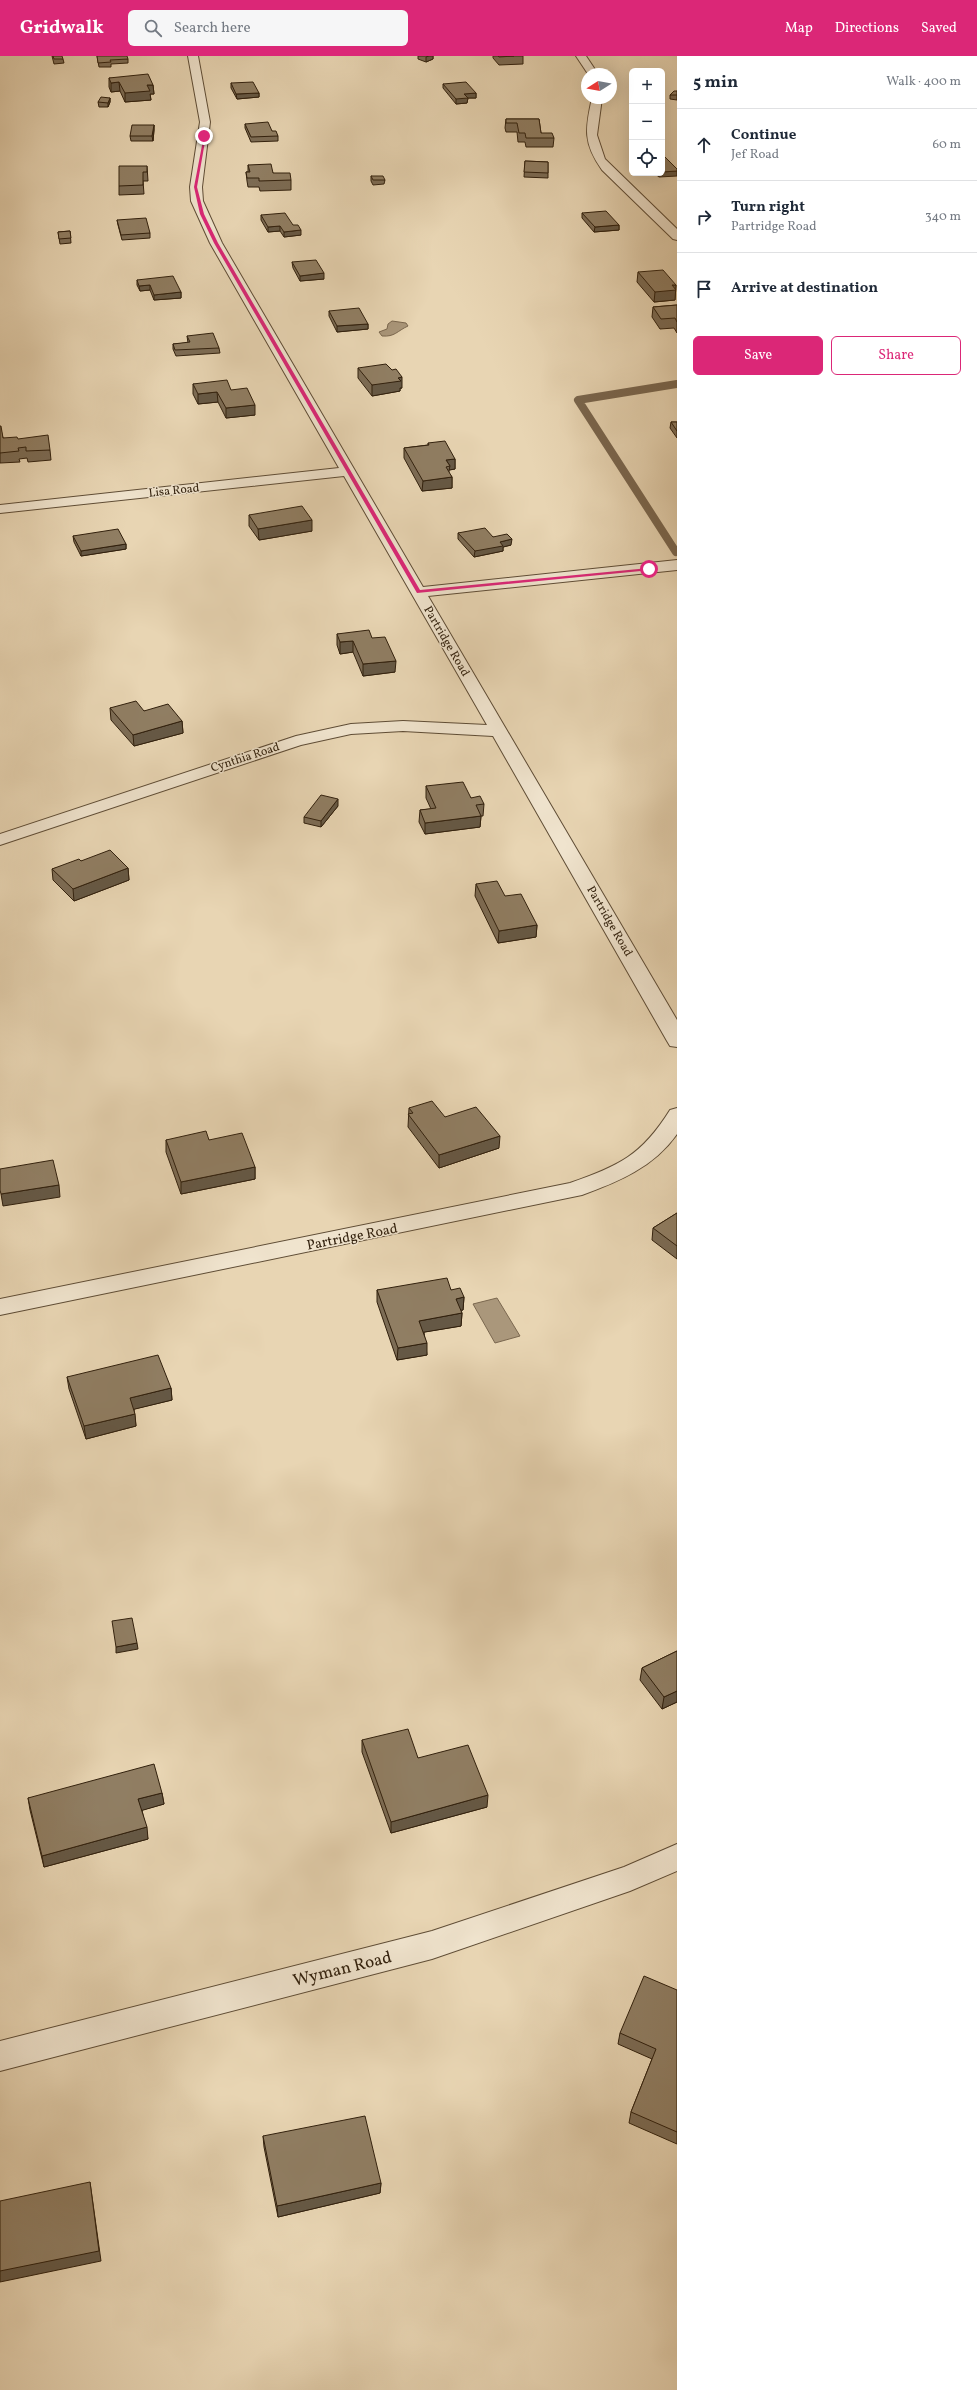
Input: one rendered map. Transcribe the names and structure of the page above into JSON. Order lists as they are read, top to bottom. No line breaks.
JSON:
{"streets":{"street":["Lisa Road","Partridge Road","Cynthia Road","Wyman Road"]},"crossings":[["Lisa Road","Partridge Road"],["Partridge Road","Cynthia Road"]],"north":"left","page":{"header":"Gridwalk","search":"Search here","nav":["Map","Directions","Saved"],"heading":["5 min","Walk · 400 m"],"map_buttons":["+","−"],"list":[["Continue","Jef Road","60 m"],["Turn right","Partridge Road","340 m"],"Arrive at destination"],"buttons":["Save","Share"]}}
